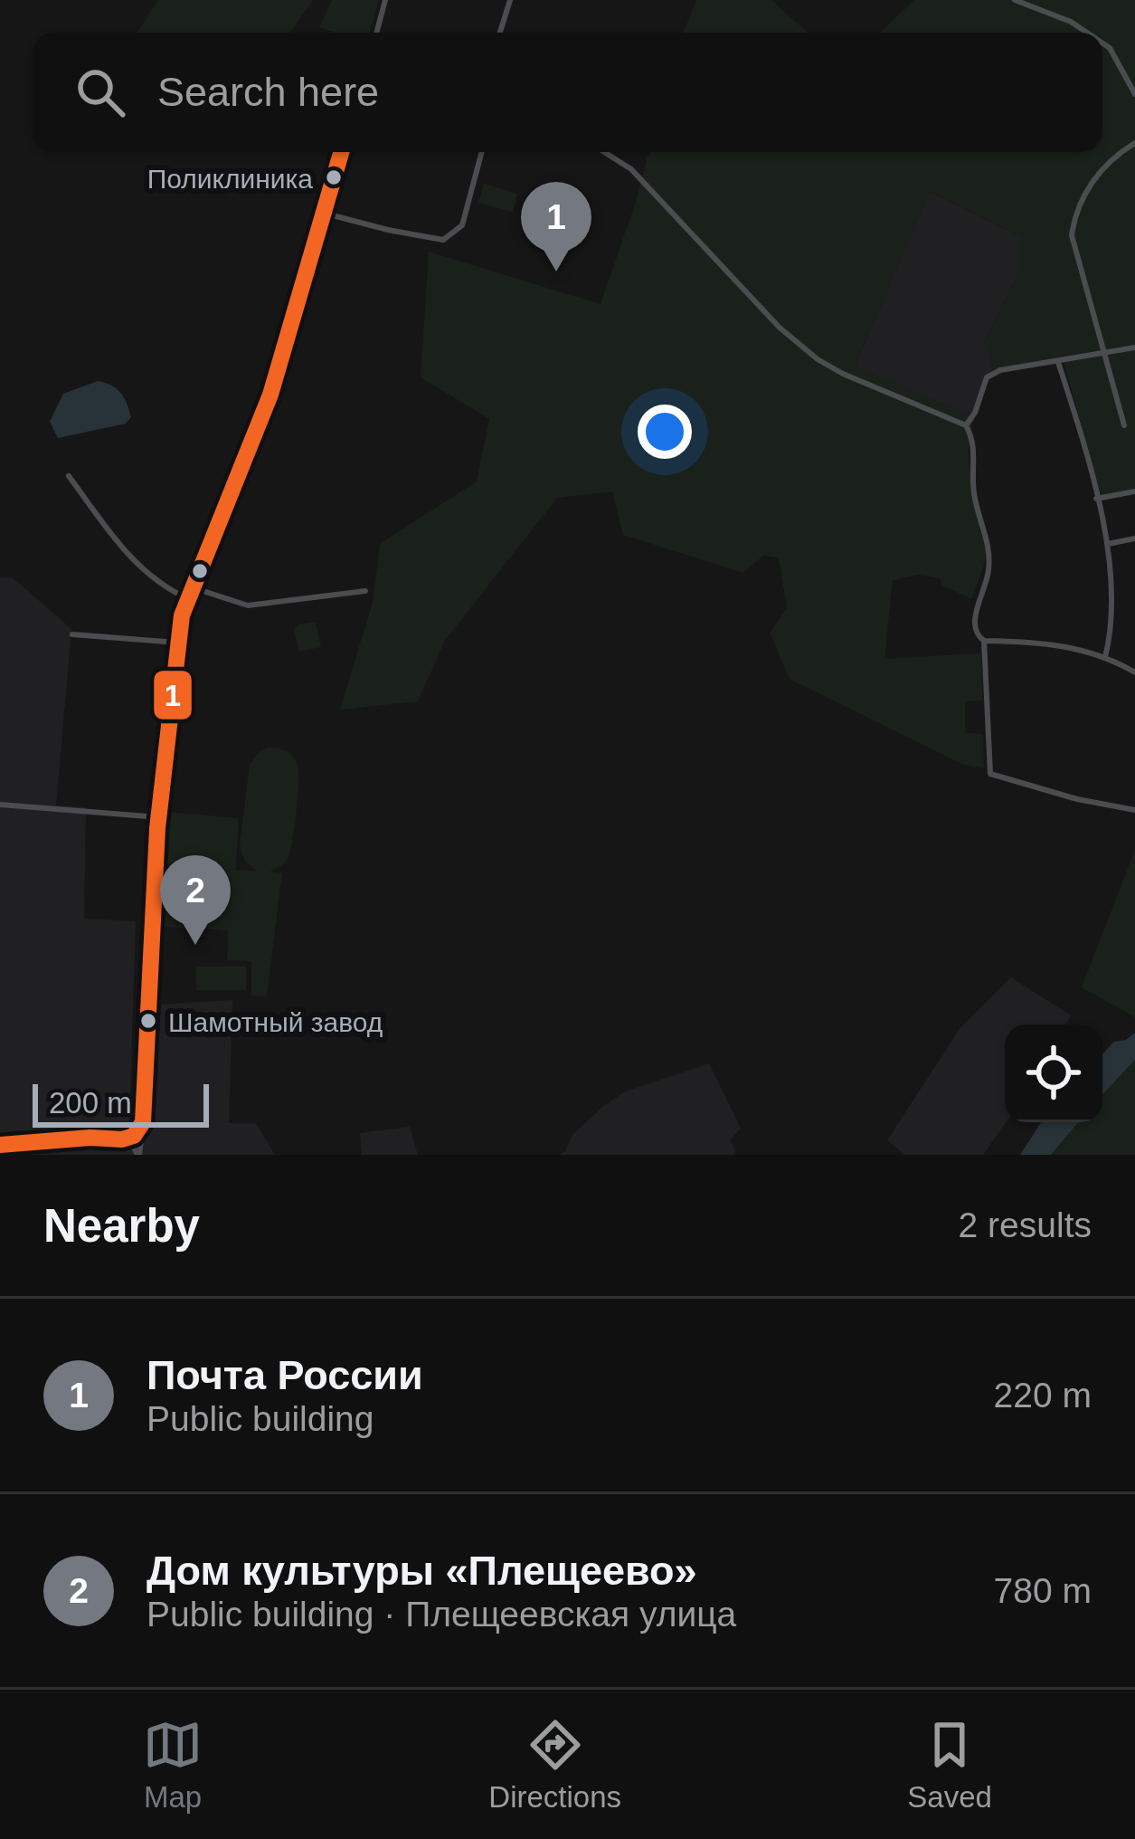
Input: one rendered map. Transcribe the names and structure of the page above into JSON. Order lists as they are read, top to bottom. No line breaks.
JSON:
{"places":["Поликлиника","Шамотный завод"],"lines":["transit line 1"],"scale_bar":"200 m","page":{"search":"Search here","pins":["1","2"],"scale":"200 m","heading":["Nearby","2 results"],"list":[{"mark":"1","name":"Почта России","note":"Public building","value":"220 m"},{"mark":"2","name":"Дом культуры «Плещеево»","note":"Public building · Плещеевская улица","value":"780 m"}],"nav":["Map","Directions","Saved"]}}
